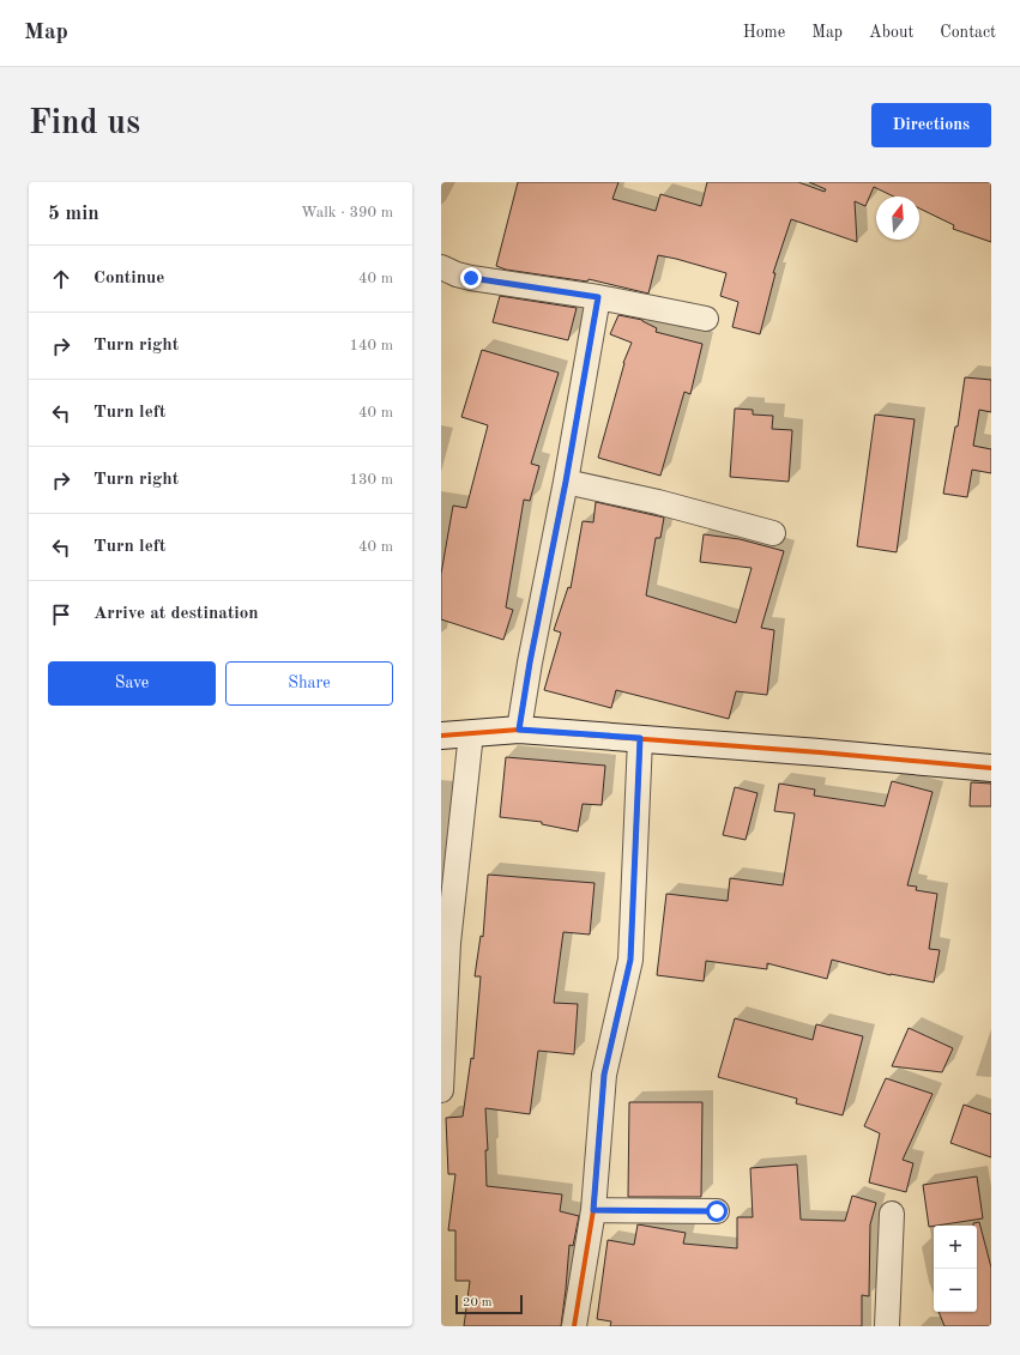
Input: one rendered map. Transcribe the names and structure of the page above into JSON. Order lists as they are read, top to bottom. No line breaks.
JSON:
{"scale_bar":"20 m","north":"top","page":{"header":"Map","nav":["Home","Map","About","Contact"],"buttons":["Directions",["Save","Share"]],"title":"Find us","heading":["5 min","Walk · 390 m"],"list":[["Continue","40 m"],["Turn right","140 m"],["Turn left","40 m"],["Turn right","130 m"],["Turn left","40 m"],"Arrive at destination"],"map_buttons":["+","−"],"scale":"20 m"}}
